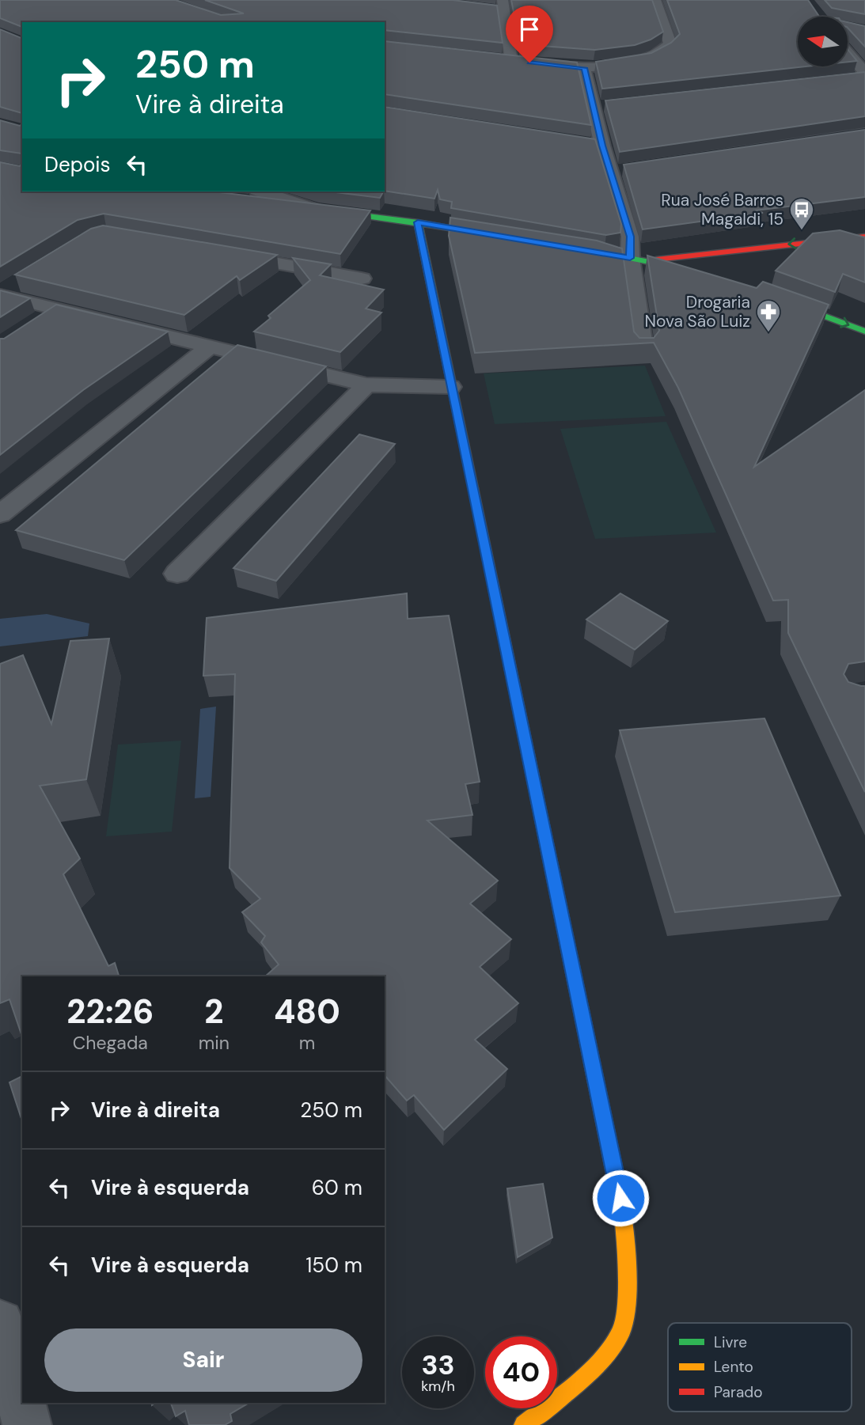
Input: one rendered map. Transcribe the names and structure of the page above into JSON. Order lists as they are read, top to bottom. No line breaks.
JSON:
{"places":{"bus stop":["Rua José Barros Magaldi, 15"],"pharmacy":["Drogaria Nova São Luiz"]},"legend":["Livre","Lento","Parado"],"north":"left","page":{"turn":["250 m","Vire à direita"],"then":"Depois","eta":["22:26","Chegada","2","min","480","m"],"list":[{"name":"Vire à direita","value":"250 m"},{"name":"Vire à esquerda","value":"60 m"},{"name":"Vire à esquerda","value":"150 m"}],"buttons":"Sair","speed":"33 km/h","limit":"40"}}
